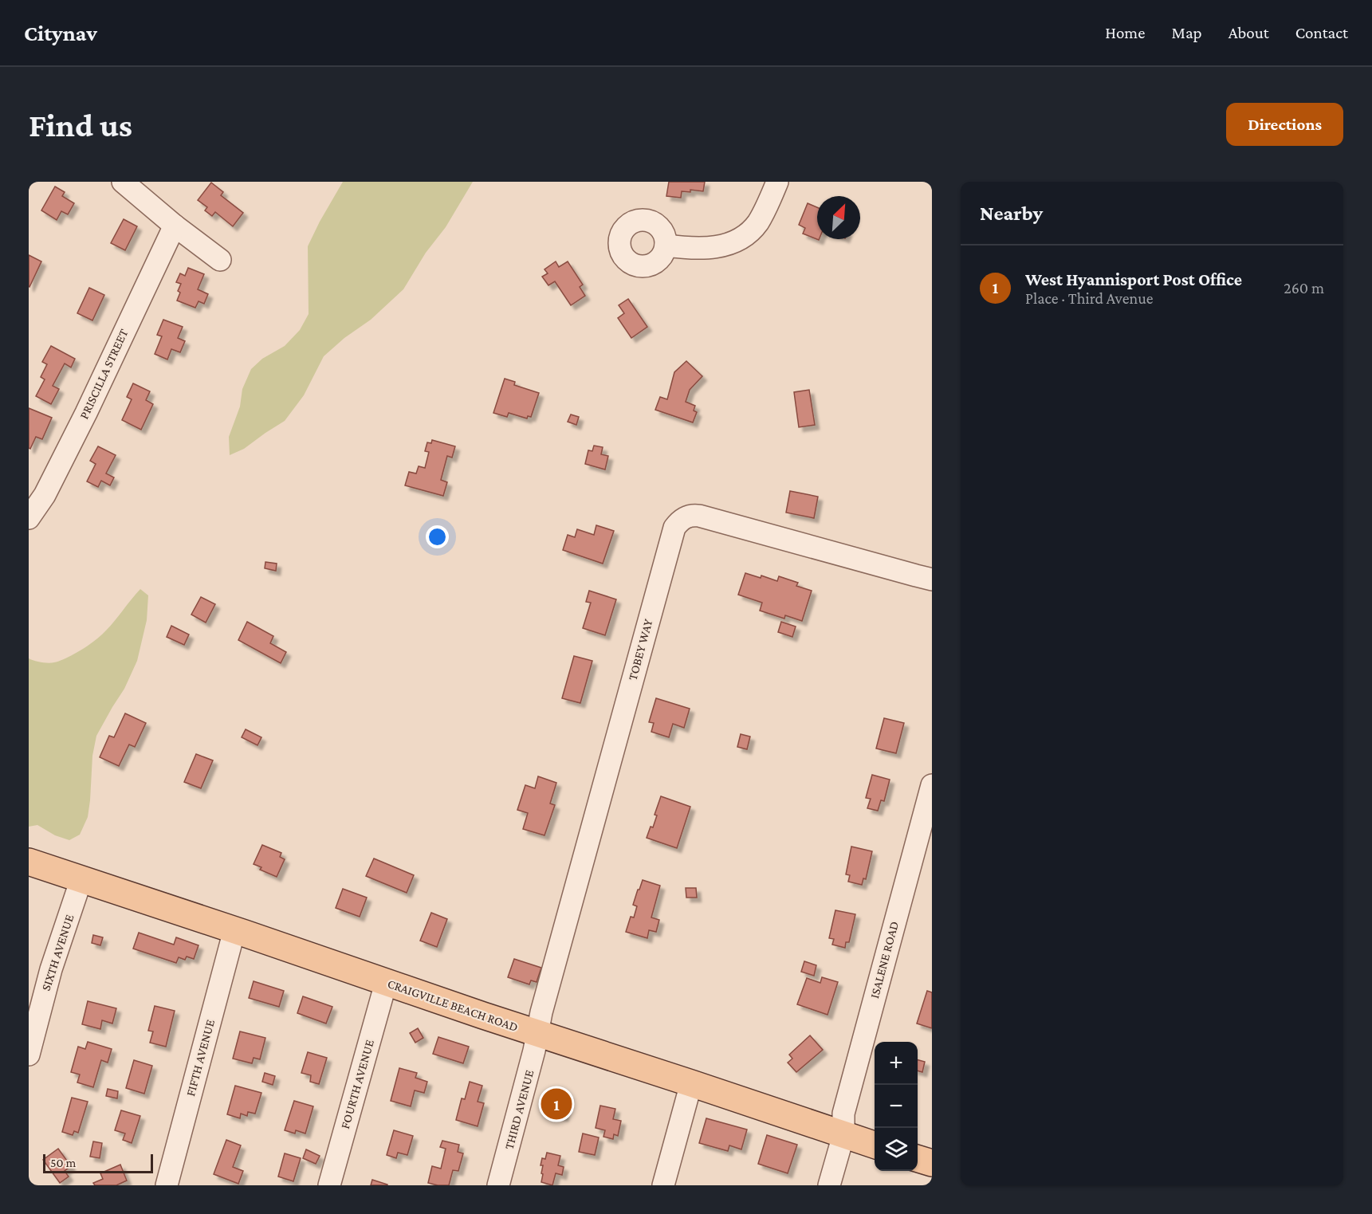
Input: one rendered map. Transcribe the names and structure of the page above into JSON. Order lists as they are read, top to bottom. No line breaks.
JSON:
{"streets":{"main road":["CRAIGVILLE BEACH ROAD"],"street":["PRISCILLA STREET","TOBEY WAY","SIXTH AVENUE","ISALENE ROAD","FIFTH AVENUE","FOURTH AVENUE","THIRD AVENUE"]},"crossings":[["TOBEY WAY","CRAIGVILLE BEACH ROAD"],["TOBEY WAY","THIRD AVENUE"],["SIXTH AVENUE","CRAIGVILLE BEACH ROAD"],["ISALENE ROAD","CRAIGVILLE BEACH ROAD"],["CRAIGVILLE BEACH ROAD","FIFTH AVENUE"],["CRAIGVILLE BEACH ROAD","FOURTH AVENUE"],["CRAIGVILLE BEACH ROAD","THIRD AVENUE"]],"scale_bar":"50 m","north":"top right","page":{"header":"Citynav","nav":["Home","Map","About","Contact"],"buttons":"Directions","title":"Find us","heading":"Nearby","list":[{"mark":"1","name":"West Hyannisport Post Office","note":"Place · Third Avenue","value":"260 m"}],"map_buttons":["+","−"],"pins":"1","scale":"50 m"}}
